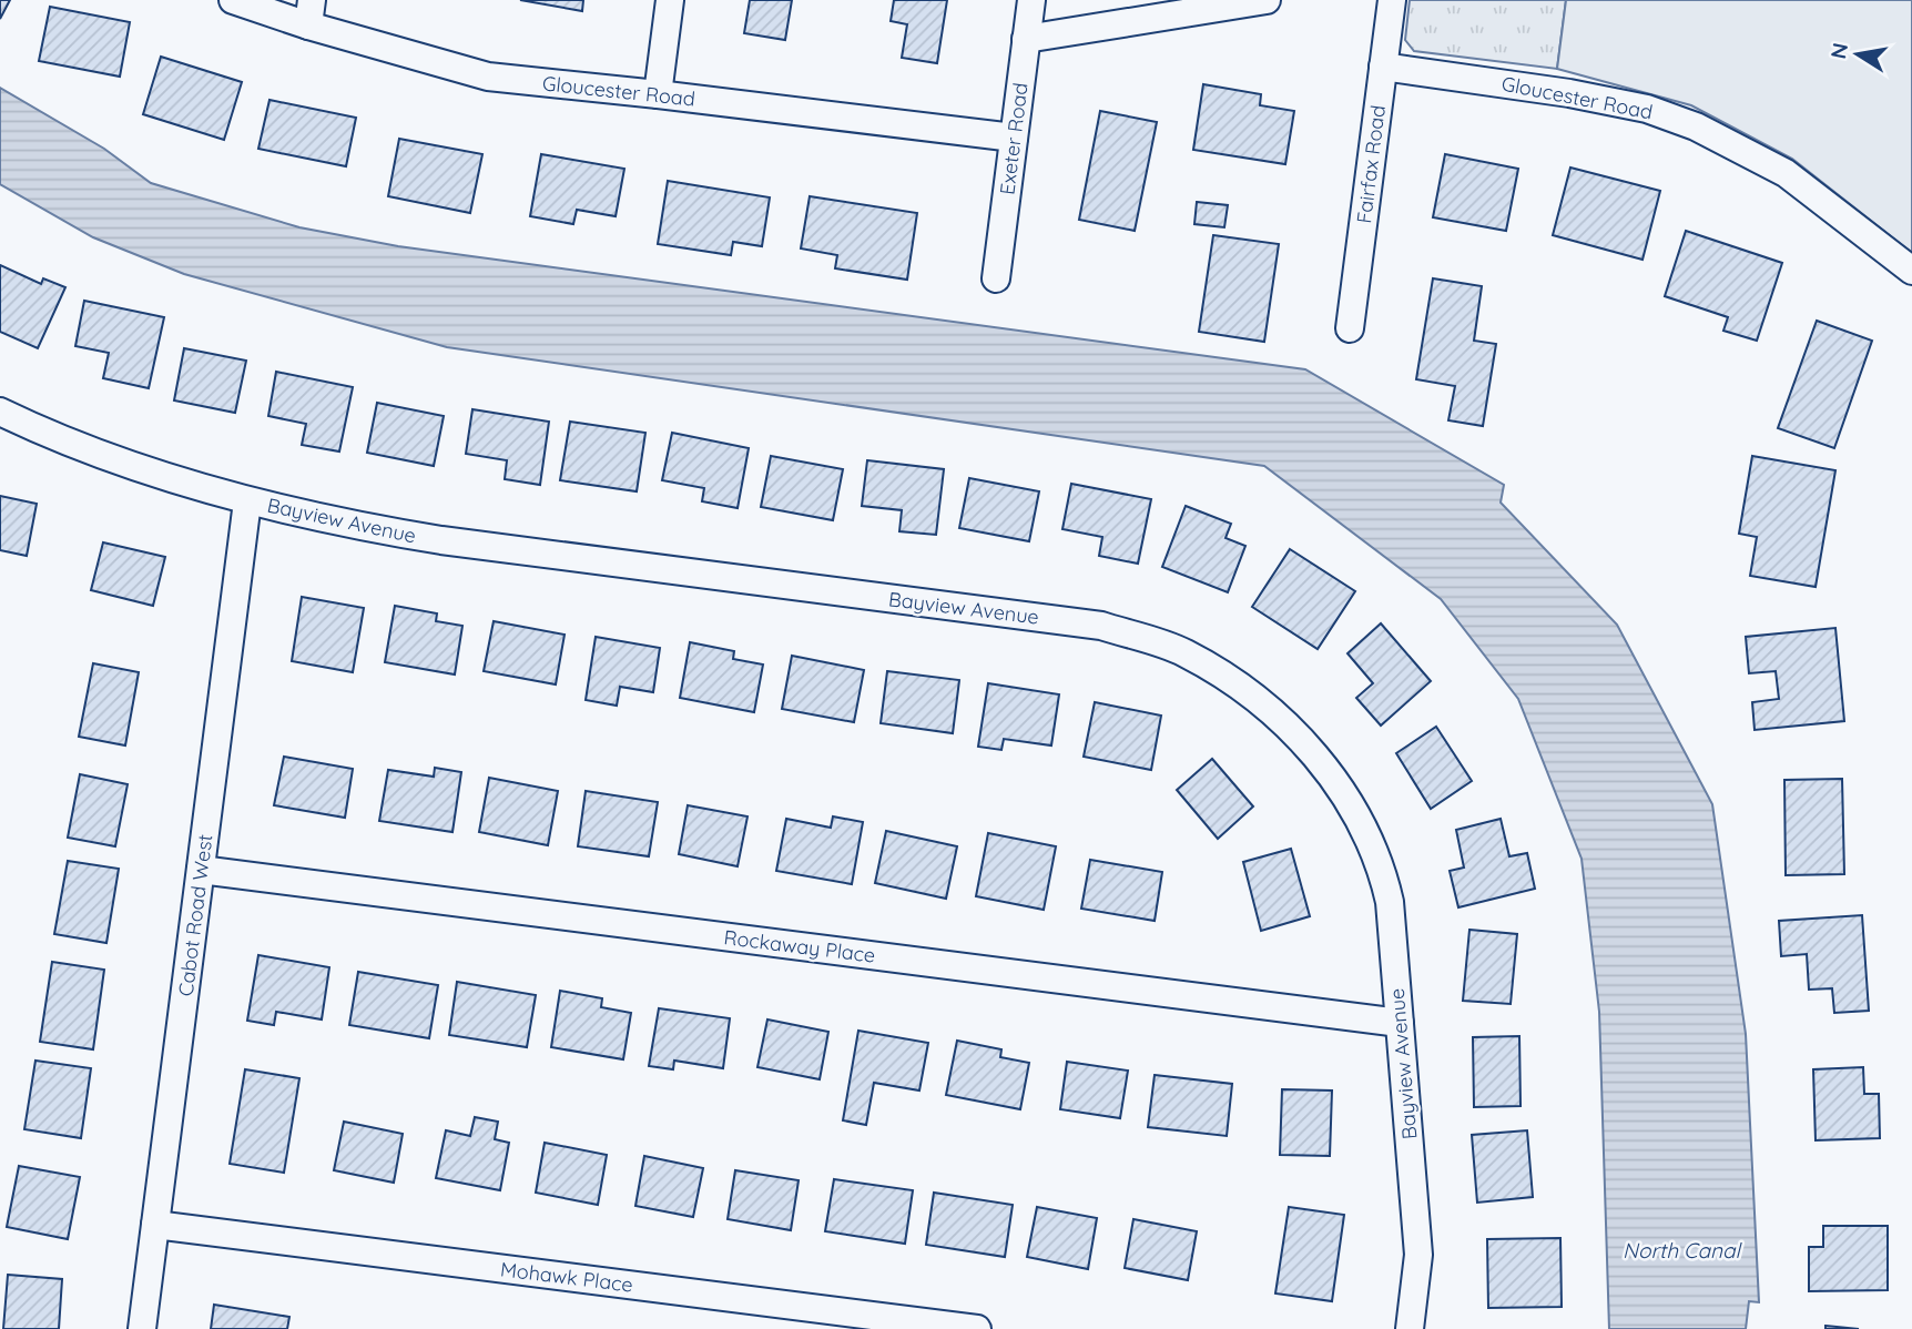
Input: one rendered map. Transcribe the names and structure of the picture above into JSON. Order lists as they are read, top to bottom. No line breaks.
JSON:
{"streets":{"street":["Gloucester Road","Exeter Road","Fairfax Road","Bayview Avenue","Cabot Road West","Rockaway Place","Mohawk Place"]},"crossings":[["Gloucester Road","Exeter Road"],["Gloucester Road","Fairfax Road"],["Bayview Avenue","Cabot Road West"],["Bayview Avenue","Rockaway Place"],["Cabot Road West","Rockaway Place"],["Cabot Road West","Mohawk Place"]],"water":["North Canal"],"north":"left"}
